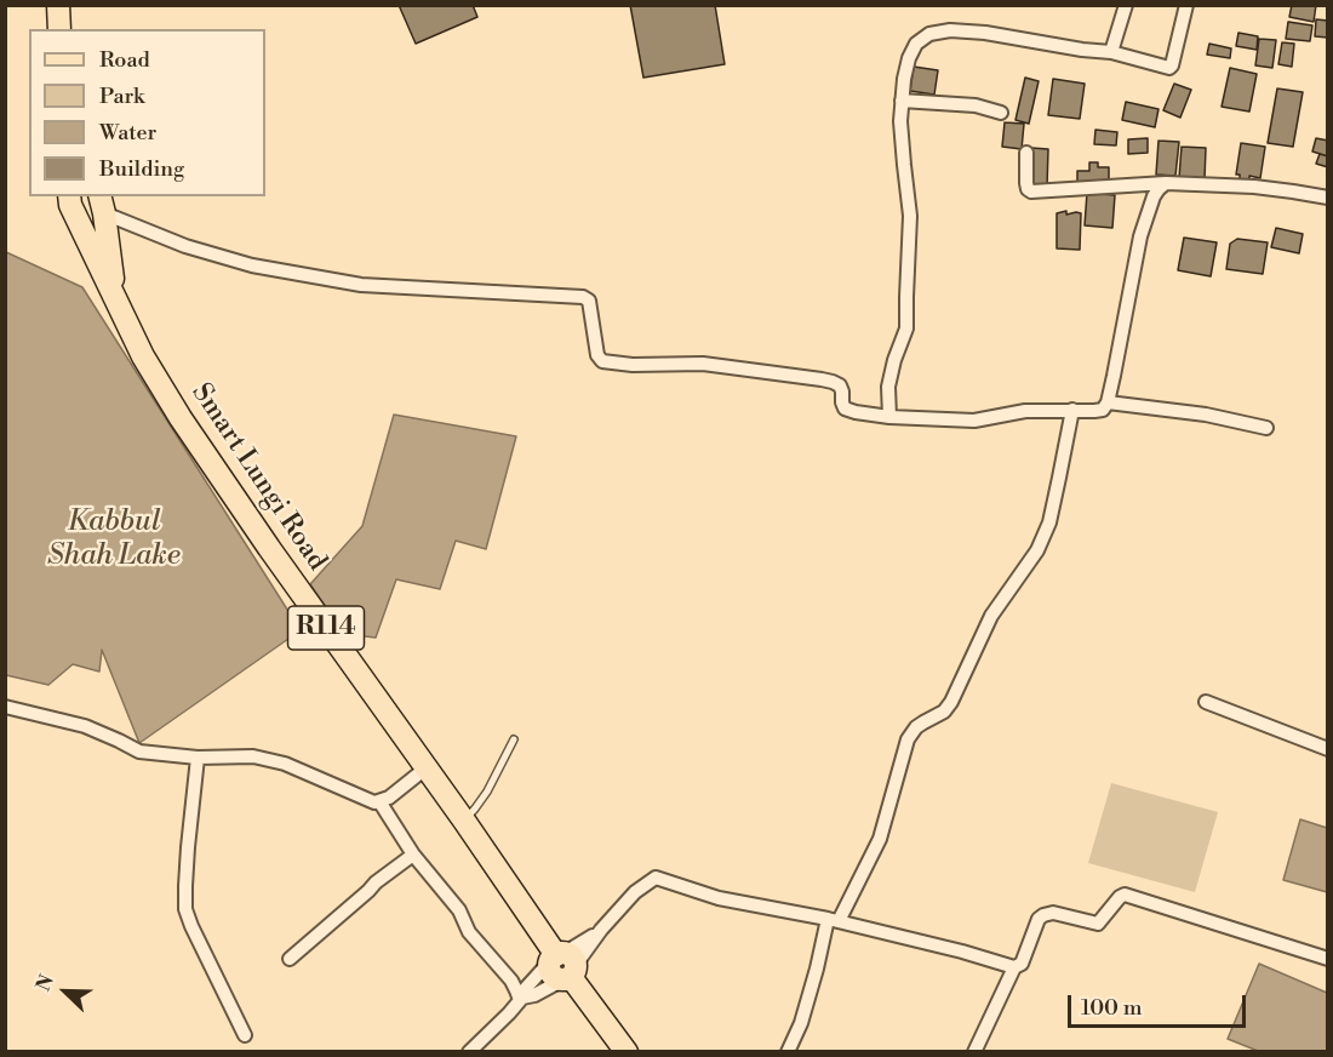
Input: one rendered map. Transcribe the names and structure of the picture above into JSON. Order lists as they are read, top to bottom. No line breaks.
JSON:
{"streets":{"main road":["Smart Lungi Road","R114"]},"crossings":[["Smart Lungi Road","R114"]],"water":["Kabbul Shah Lake"],"legend":["Road","Park","Water","Building"],"scale_bar":"100 m","north":"top left"}
